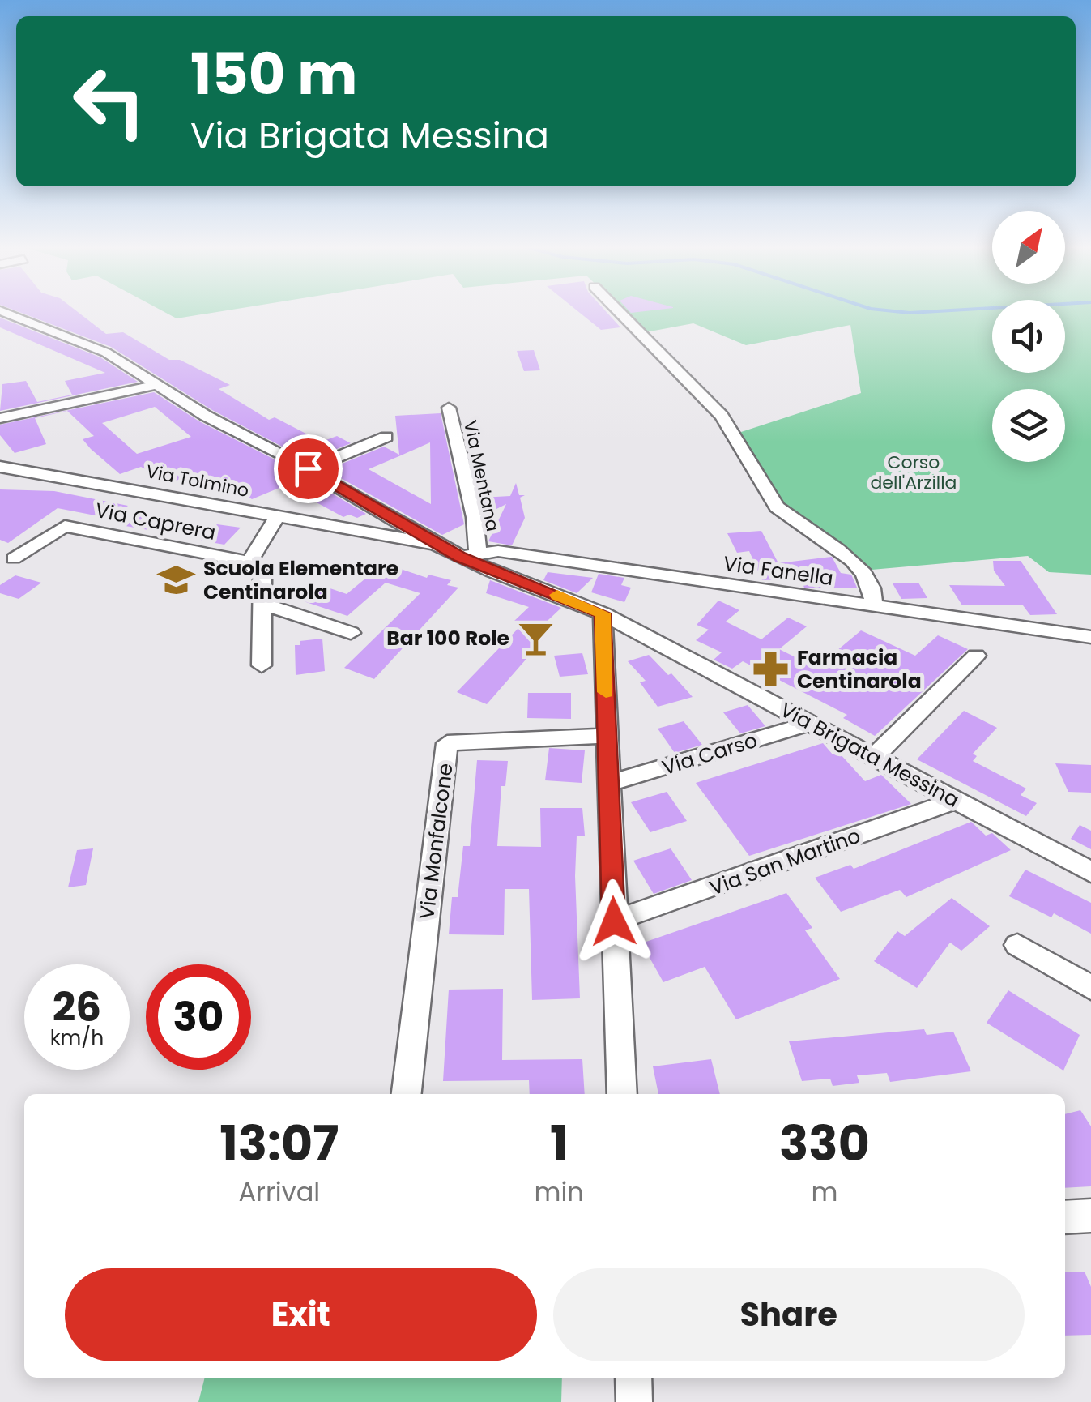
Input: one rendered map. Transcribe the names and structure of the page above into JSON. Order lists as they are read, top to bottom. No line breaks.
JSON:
{"streets":{"street":["Via Mentana","Via Tolmino","Via Caprera","Via Fanella","Via Carso","Via Brigata Messina","Via Monfalcone","Via San Martino"]},"crossings":[["Via Mentana","Via Fanella"],["Via Mentana","Via Brigata Messina"],["Via Tolmino","Via Brigata Messina"],["Via Fanella","Via Brigata Messina"],["Via Carso","Via Brigata Messina"],["Via Brigata Messina","Via San Martino"]],"parks":["Corso dell'Arzilla"],"places":{"school or university":["Scuola Elementare Centinarola"],"bar":["Bar 100 Role"],"pharmacy":["Farmacia Centinarola"]},"north":"top right","page":{"turn":["150 m","Via Brigata Messina"],"speed":"26 km/h","limit":"30","eta":["13:07","Arrival","1","min","330","m"],"buttons":["Exit","Share"]}}
